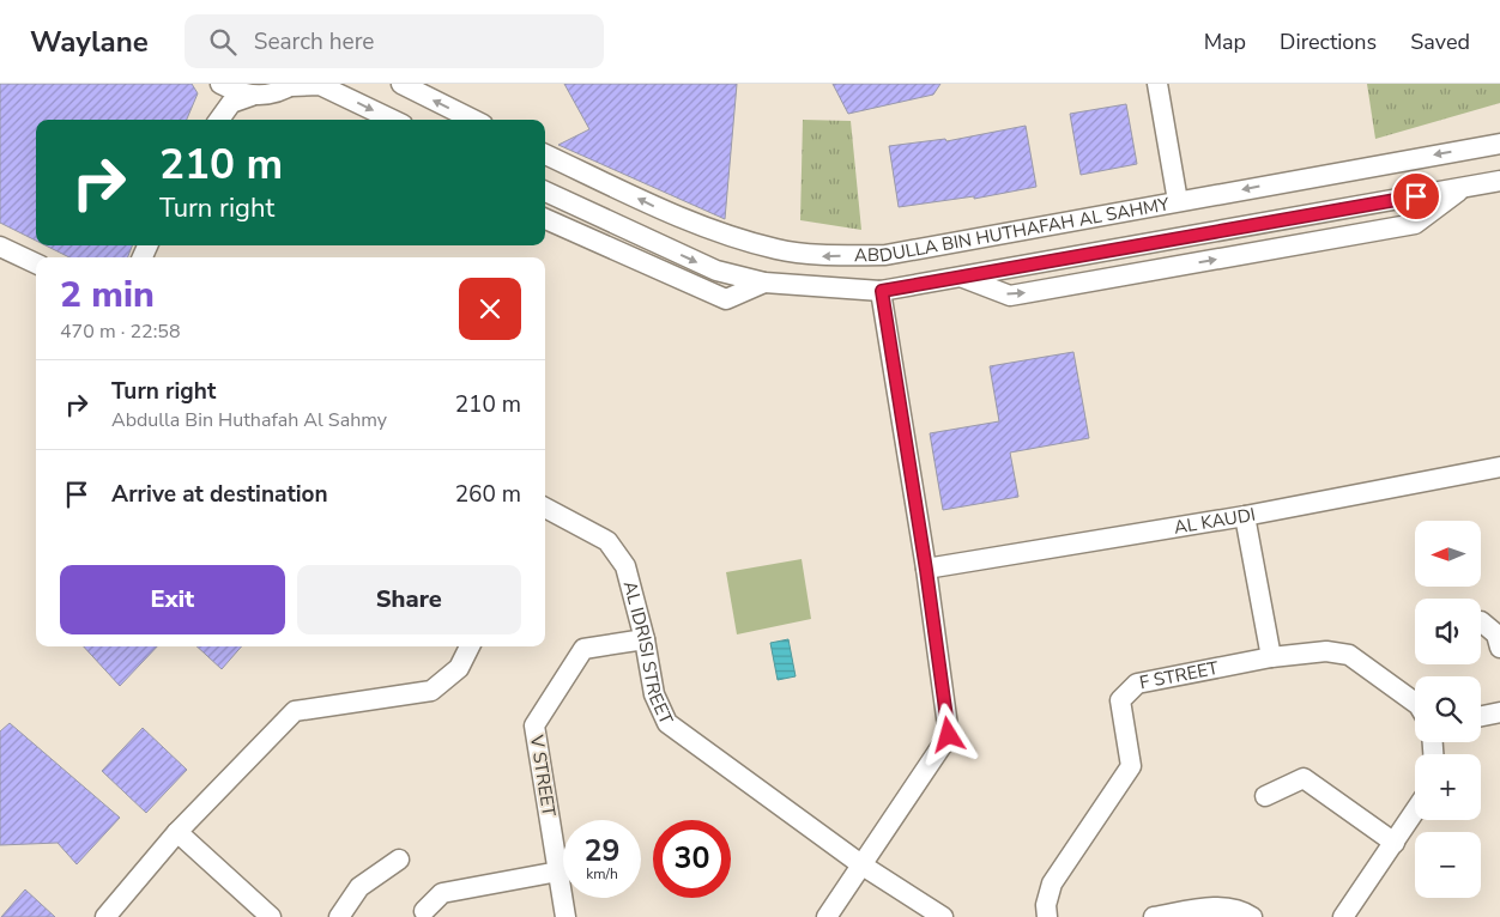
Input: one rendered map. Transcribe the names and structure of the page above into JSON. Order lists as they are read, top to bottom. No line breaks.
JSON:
{"streets":{"street":["ABDULLA BIN HUTHAFAH AL SAHMY","AL KAUDI","AL IDRISI STREET","F STREET","V STREET"]},"crossings":[["AL IDRISI STREET","V STREET"]],"north":"left","page":{"header":"Waylane","search":"Search here","nav":["Map","Directions","Saved"],"turn":["210 m","Turn right"],"heading":["2 min","470 m · 22:58"],"list":[{"name":"Turn right","note":"Abdulla Bin Huthafah Al Sahmy","value":"210 m"},{"name":"Arrive at destination","value":"260 m"}],"map_buttons":["+","−"],"buttons":["Exit","Share"],"speed":"29 km/h","limit":"30"}}
